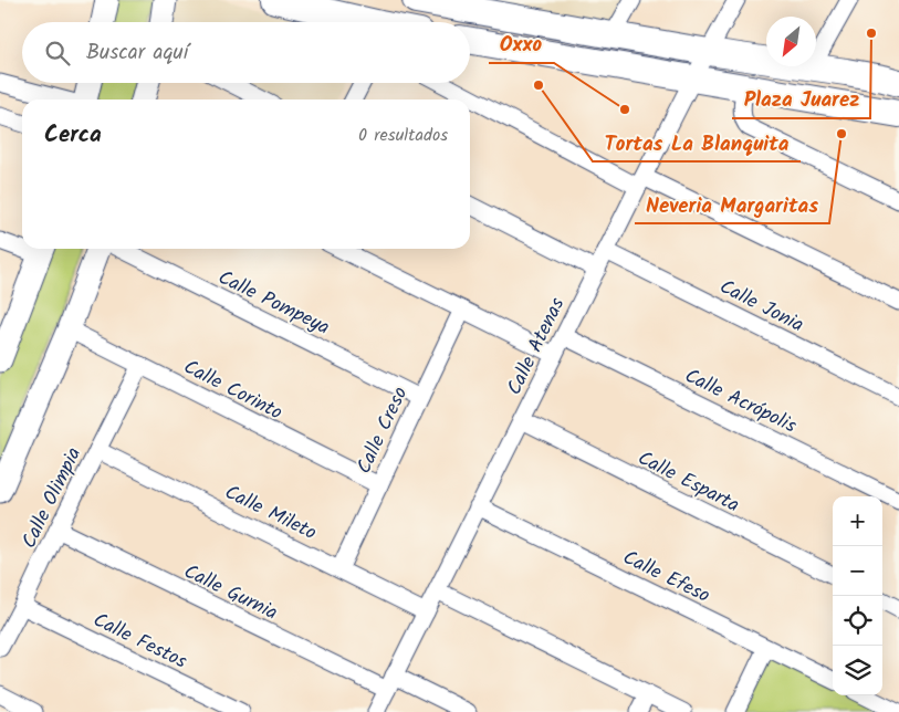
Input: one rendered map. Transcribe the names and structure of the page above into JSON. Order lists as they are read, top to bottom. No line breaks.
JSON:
{"streets":{"street":["Calle Pompeya","Calle Jonia","Calle Atenas","Calle Corinto","Calle Acrópolis","Calle Creso","Calle Esparta","Calle Olimpia","Calle Mileto","Calle Efeso","Calle Gurnia","Calle Festos"]},"crossings":[["Calle Pompeya","Calle Creso"],["Calle Jonia","Calle Atenas"],["Calle Atenas","Calle Acrópolis"],["Calle Atenas","Calle Esparta"],["Calle Atenas","Calle Mileto"],["Calle Atenas","Calle Efeso"],["Calle Atenas","Calle Gurnia"],["Calle Corinto","Calle Creso"],["Calle Corinto","Calle Olimpia"],["Calle Creso","Calle Mileto"],["Calle Olimpia","Calle Mileto"],["Calle Olimpia","Calle Gurnia"],["Calle Olimpia","Calle Festos"]],"places":["Plaza Juarez","Tortas La Blanquita","Oxxo","Neveria Margaritas"],"north":"bottom left","page":{"search":"Buscar aquí","heading":["Cerca","0 resultados"],"map_buttons":["+","−"]}}
